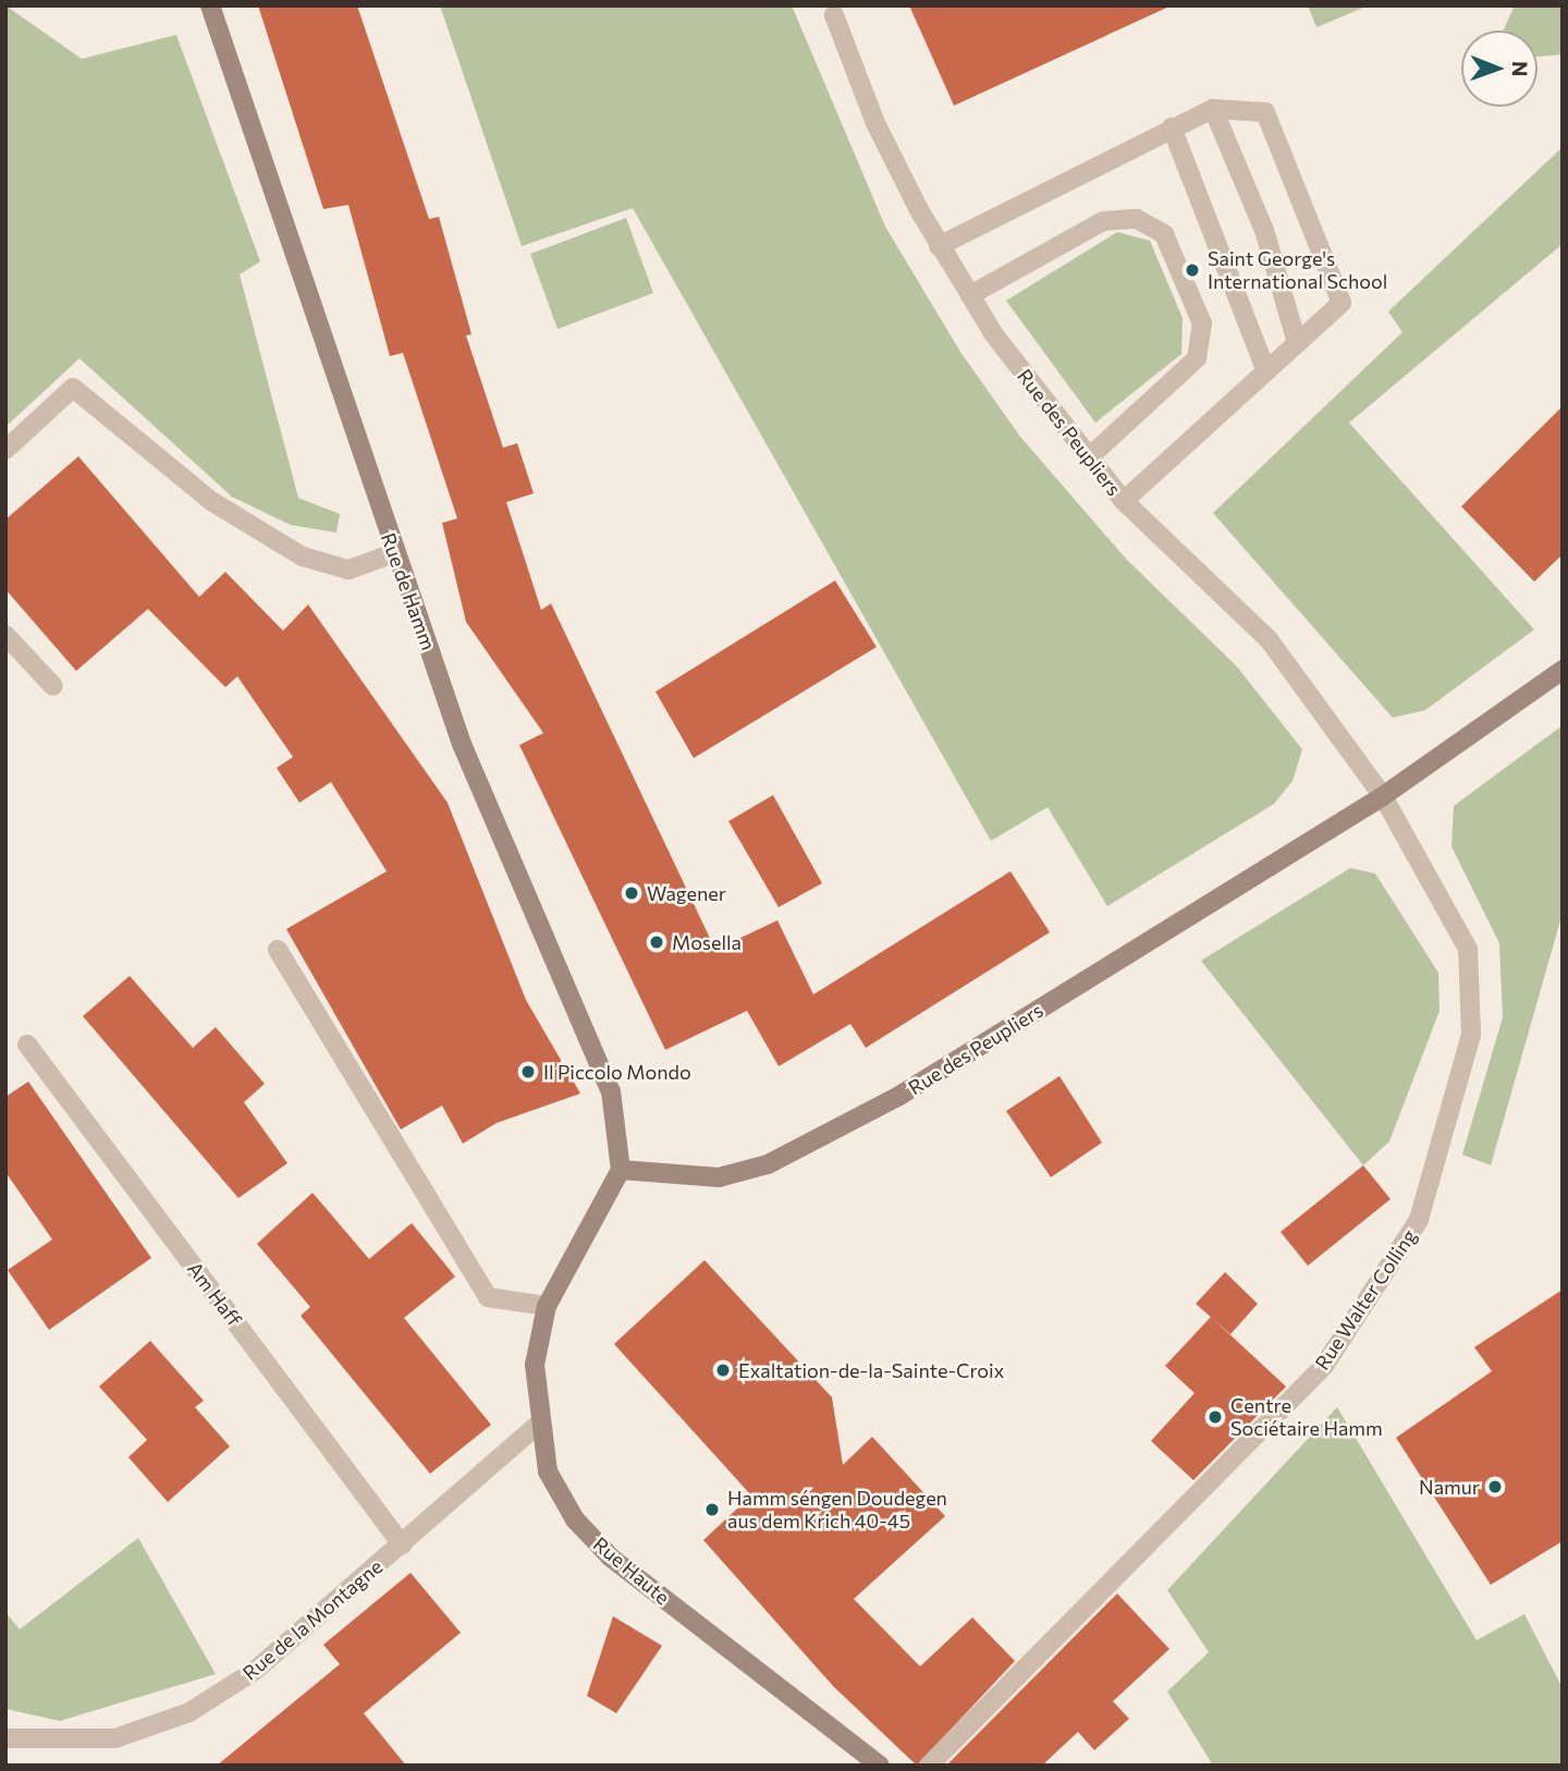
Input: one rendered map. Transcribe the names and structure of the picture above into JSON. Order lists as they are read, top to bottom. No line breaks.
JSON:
{"streets":{"main road":["Rue des Peupliers","Rue de Hamm","Rue Haute"],"street":["Am Haff","Rue Walter Colling","Rue de la Montagne"]},"crossings":[["Rue des Peupliers","Rue de Hamm"],["Rue des Peupliers","Rue Walter Colling"],["Rue des Peupliers","Rue Haute"],["Rue de Hamm","Rue Haute"],["Am Haff","Rue de la Montagne"],["Rue Haute","Rue de la Montagne"]],"places":["Saint George's International School","Wagener","Mosella","Il Piccolo Mondo","Exaltation-de-la-Sainte-Croix","Centre Sociétaire Hamm","Namur","Hamm séngen Doudegen aus dem Krich 40-45"],"north":"right"}
